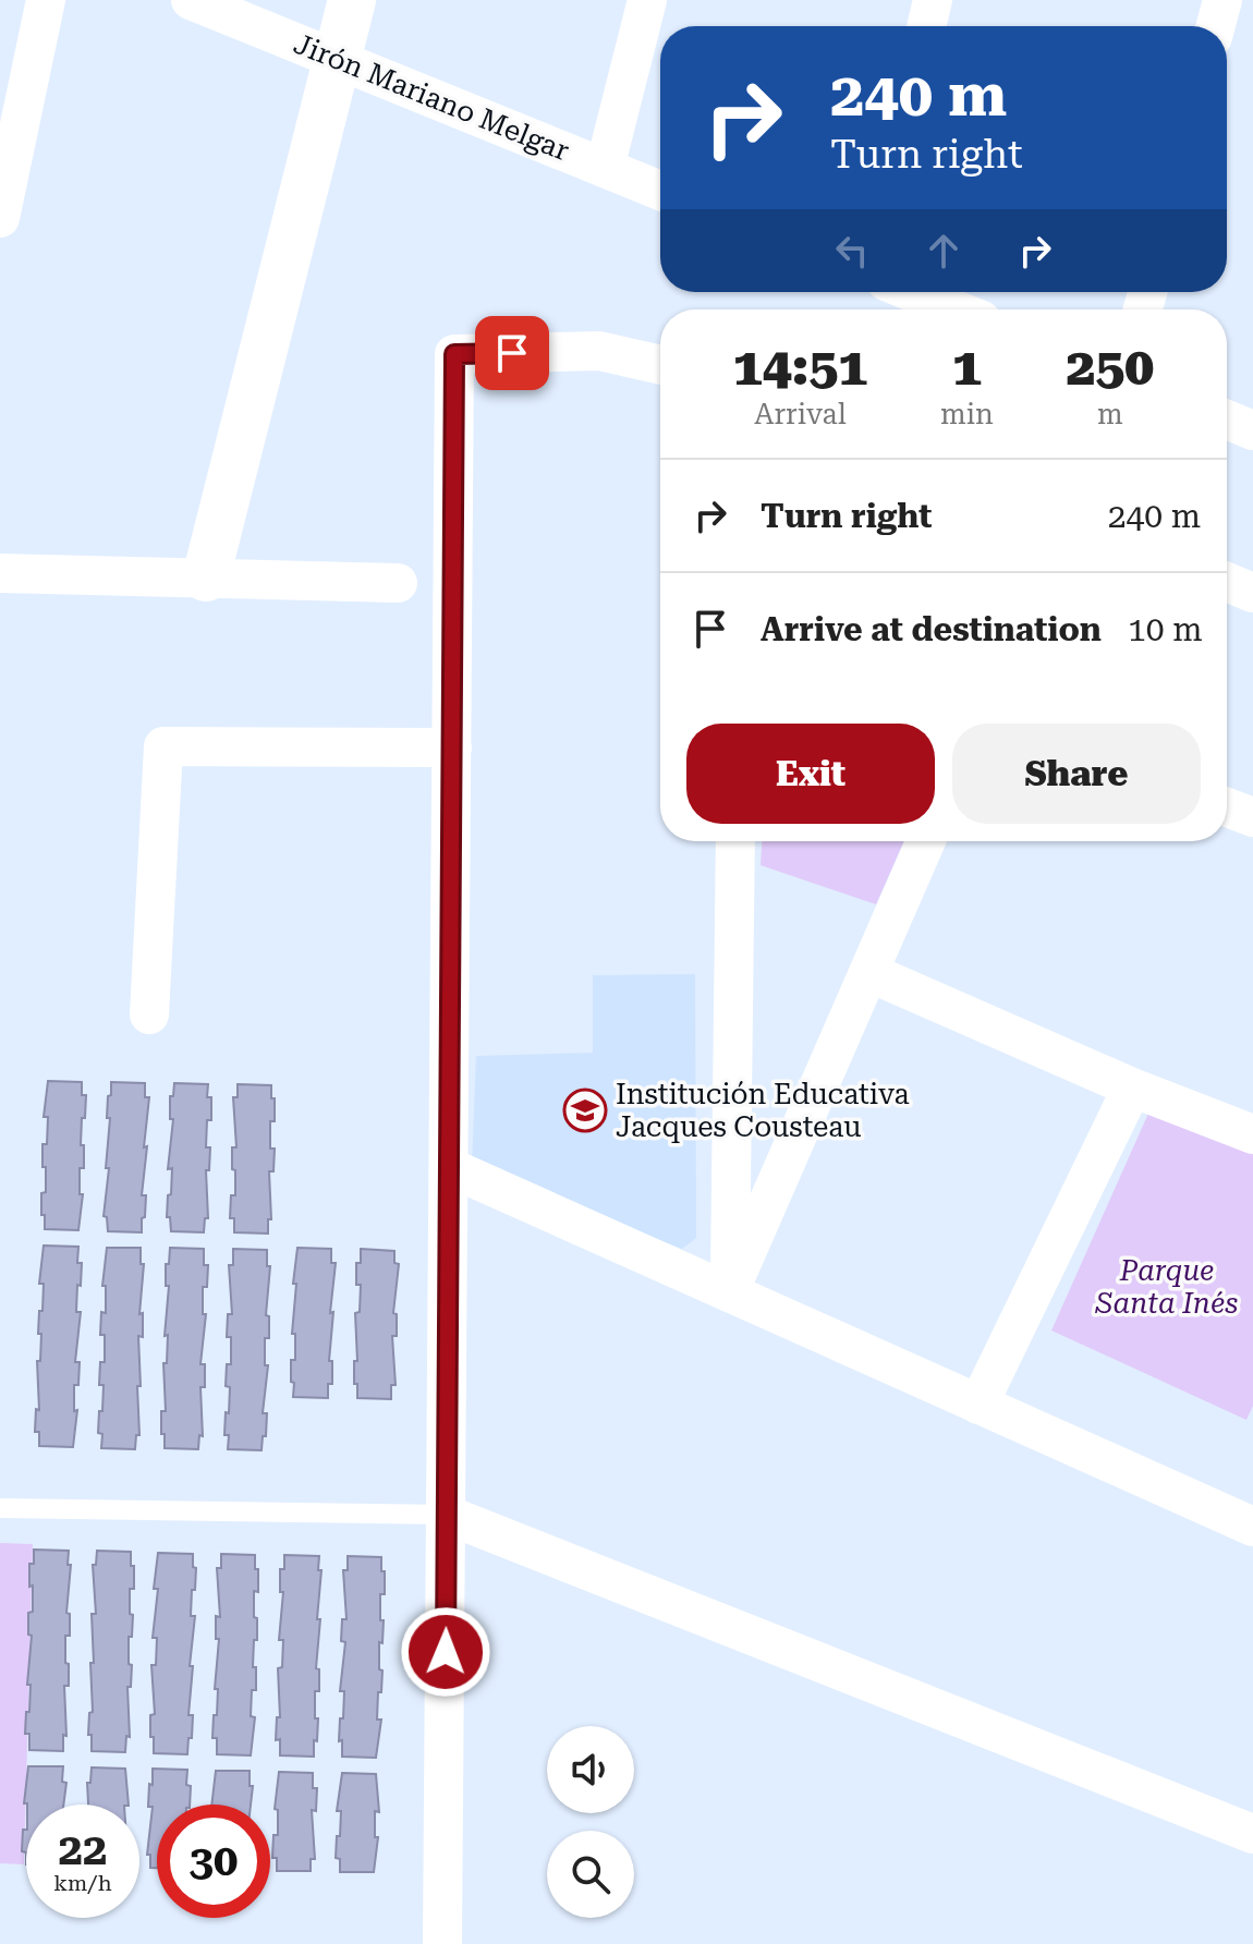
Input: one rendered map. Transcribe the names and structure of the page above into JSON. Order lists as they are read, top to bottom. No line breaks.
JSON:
{"streets":{"street":["Jirón Mariano Melgar"]},"parks":["Parque Santa Inés"],"places":{"school or university":["Institución Educativa Jacques Cousteau"]},"page":{"turn":["240 m","Turn right"],"eta":["14:51","Arrival","1","min","250","m"],"list":[{"name":"Turn right","value":"240 m"},{"name":"Arrive at destination","value":"10 m"}],"buttons":["Exit","Share"],"speed":"22 km/h","limit":"30"}}
